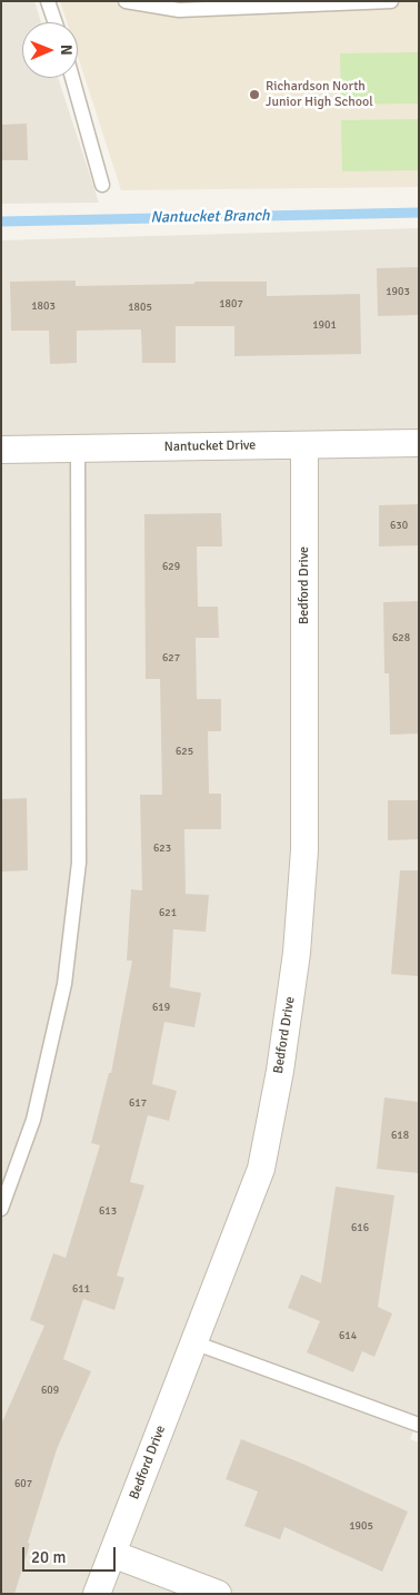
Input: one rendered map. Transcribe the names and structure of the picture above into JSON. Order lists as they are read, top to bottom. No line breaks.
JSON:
{"streets":{"street":["Nantucket Drive","Bedford Drive"]},"crossings":[["Nantucket Drive","Bedford Drive"]],"water":["Nantucket Branch"],"places":["Richardson North Junior High School"],"house_numbers":["1903","1807","1803","1805","1901","630","629","628","627","625","623","621","619","617","618","613","616","611","614","609","607","1905"],"scale_bar":"20 m","north":"right"}
